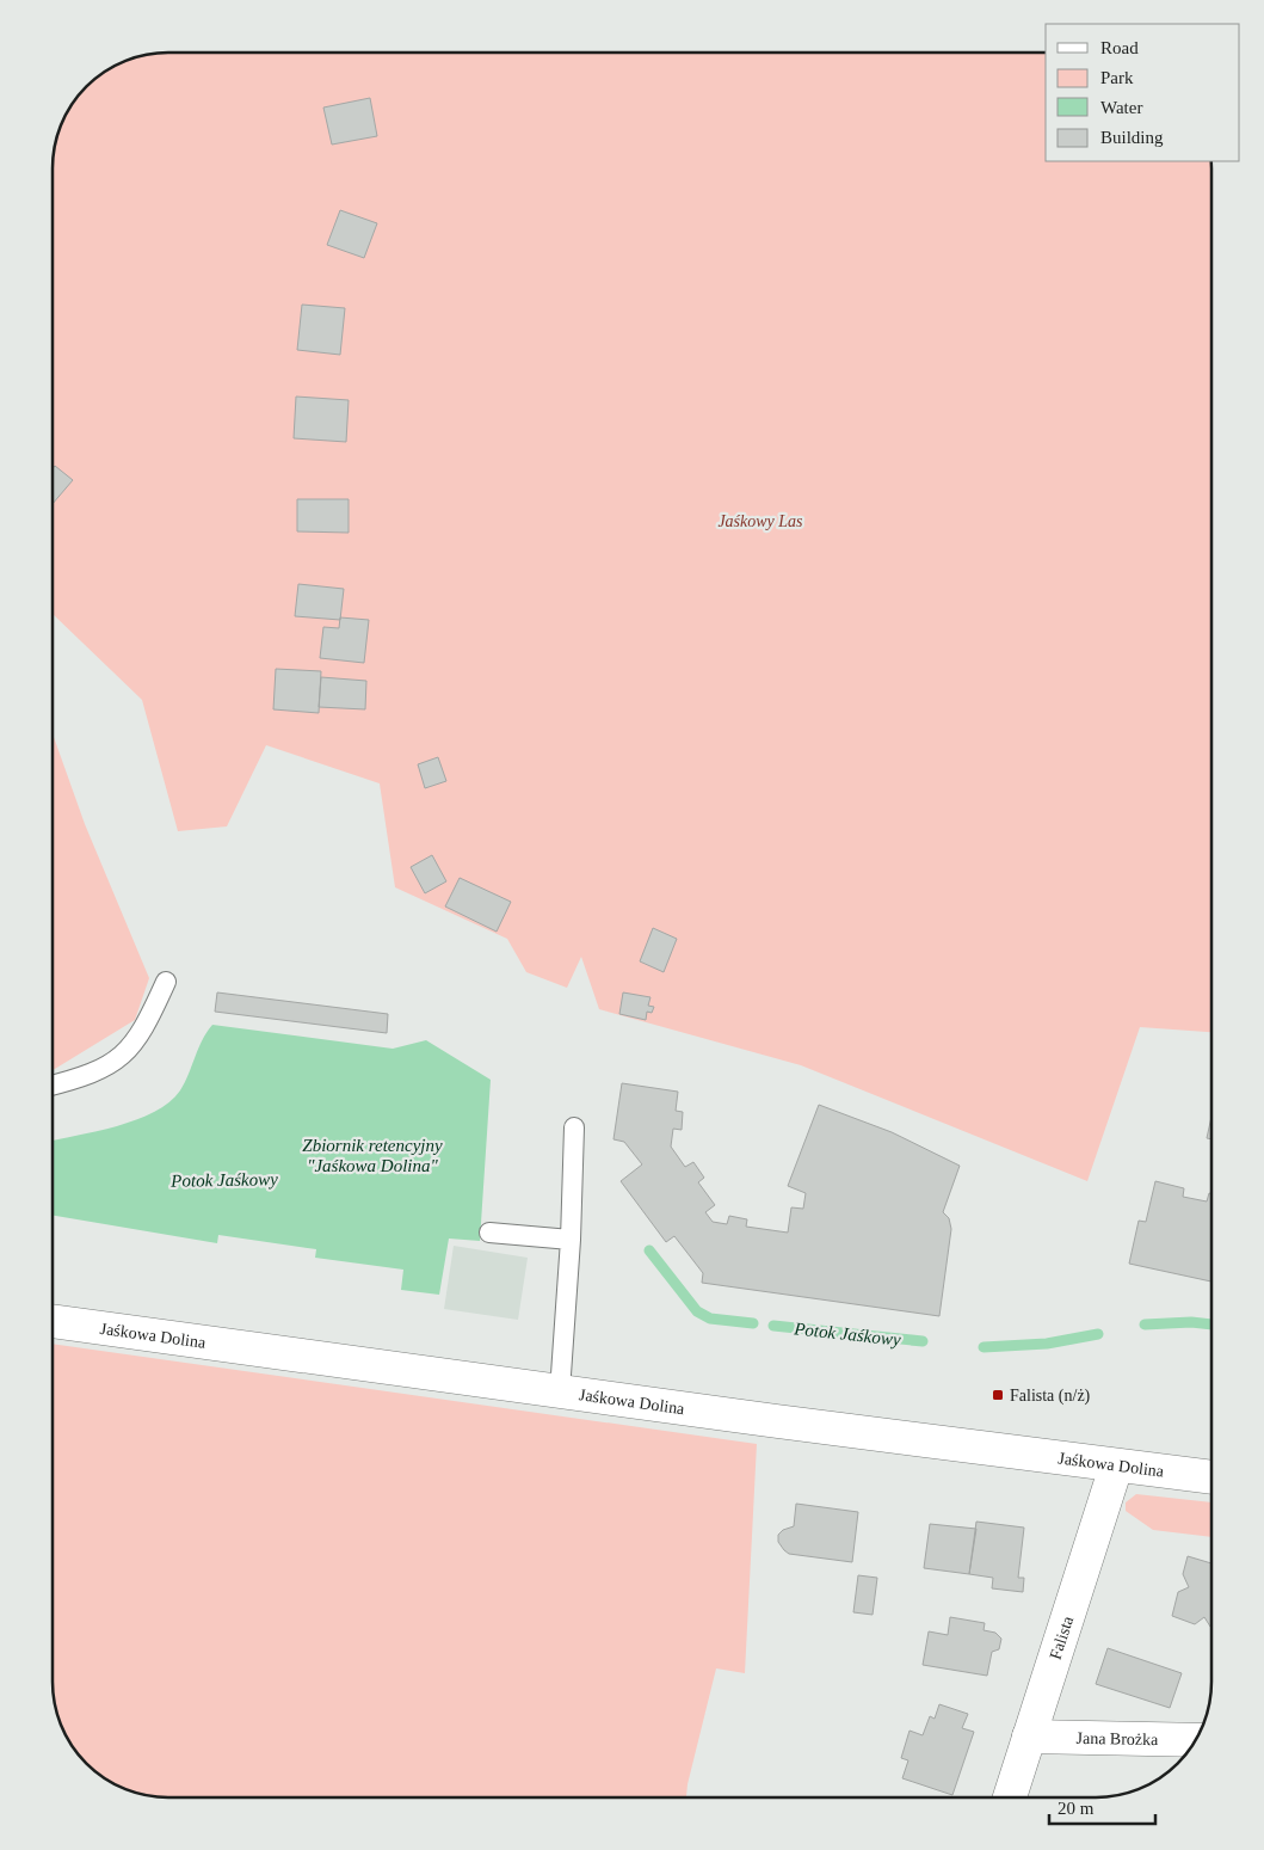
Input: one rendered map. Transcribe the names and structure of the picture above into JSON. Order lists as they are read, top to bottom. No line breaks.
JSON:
{"streets":{"street":["Jaśkowa Dolina","Falista","Jana Brożka"]},"crossings":[["Jaśkowa Dolina","Falista"],["Falista","Jana Brożka"]],"water":["Zbiornik retencyjny \"Jaśkowa Dolina\"","Potok Jaśkowy"],"parks":["Jaśkowy Las"],"places":{"transit":["Falista (n/ż)"]},"legend":["Road","Park","Water","Building"],"scale_bar":"20 m"}
